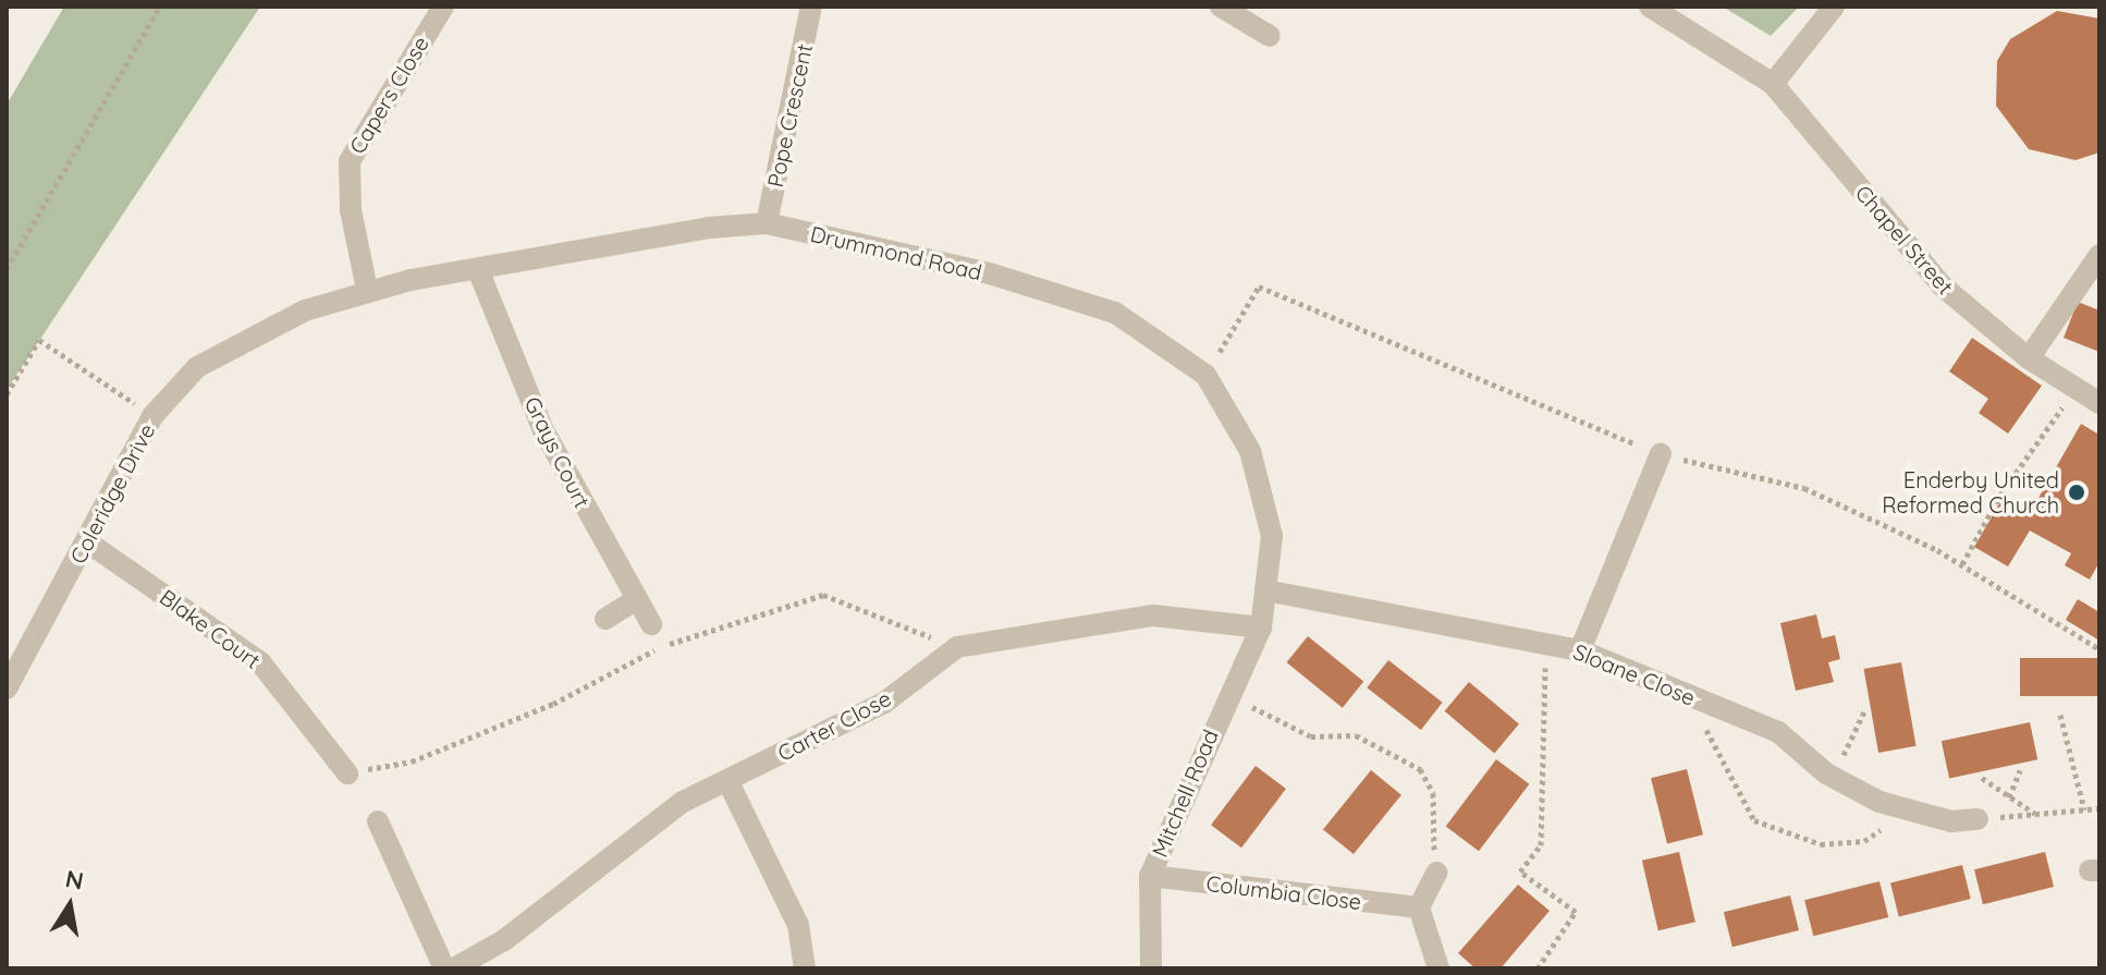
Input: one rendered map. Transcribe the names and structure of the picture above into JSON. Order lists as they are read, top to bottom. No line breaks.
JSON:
{"streets":{"street":["Capers Close","Pope Crescent","Chapel Street","Drummond Road","Grays Court","Coleridge Drive","Blake Court","Sloane Close","Carter Close","Mitchell Road","Columbia Close"]},"crossings":[["Capers Close","Drummond Road"],["Pope Crescent","Drummond Road"],["Drummond Road","Grays Court"],["Drummond Road","Coleridge Drive"],["Drummond Road","Sloane Close"],["Drummond Road","Carter Close"],["Drummond Road","Mitchell Road"],["Coleridge Drive","Blake Court"],["Carter Close","Mitchell Road"],["Mitchell Road","Columbia Close"]],"places":["Enderby United Reformed Church"],"north":"top"}
